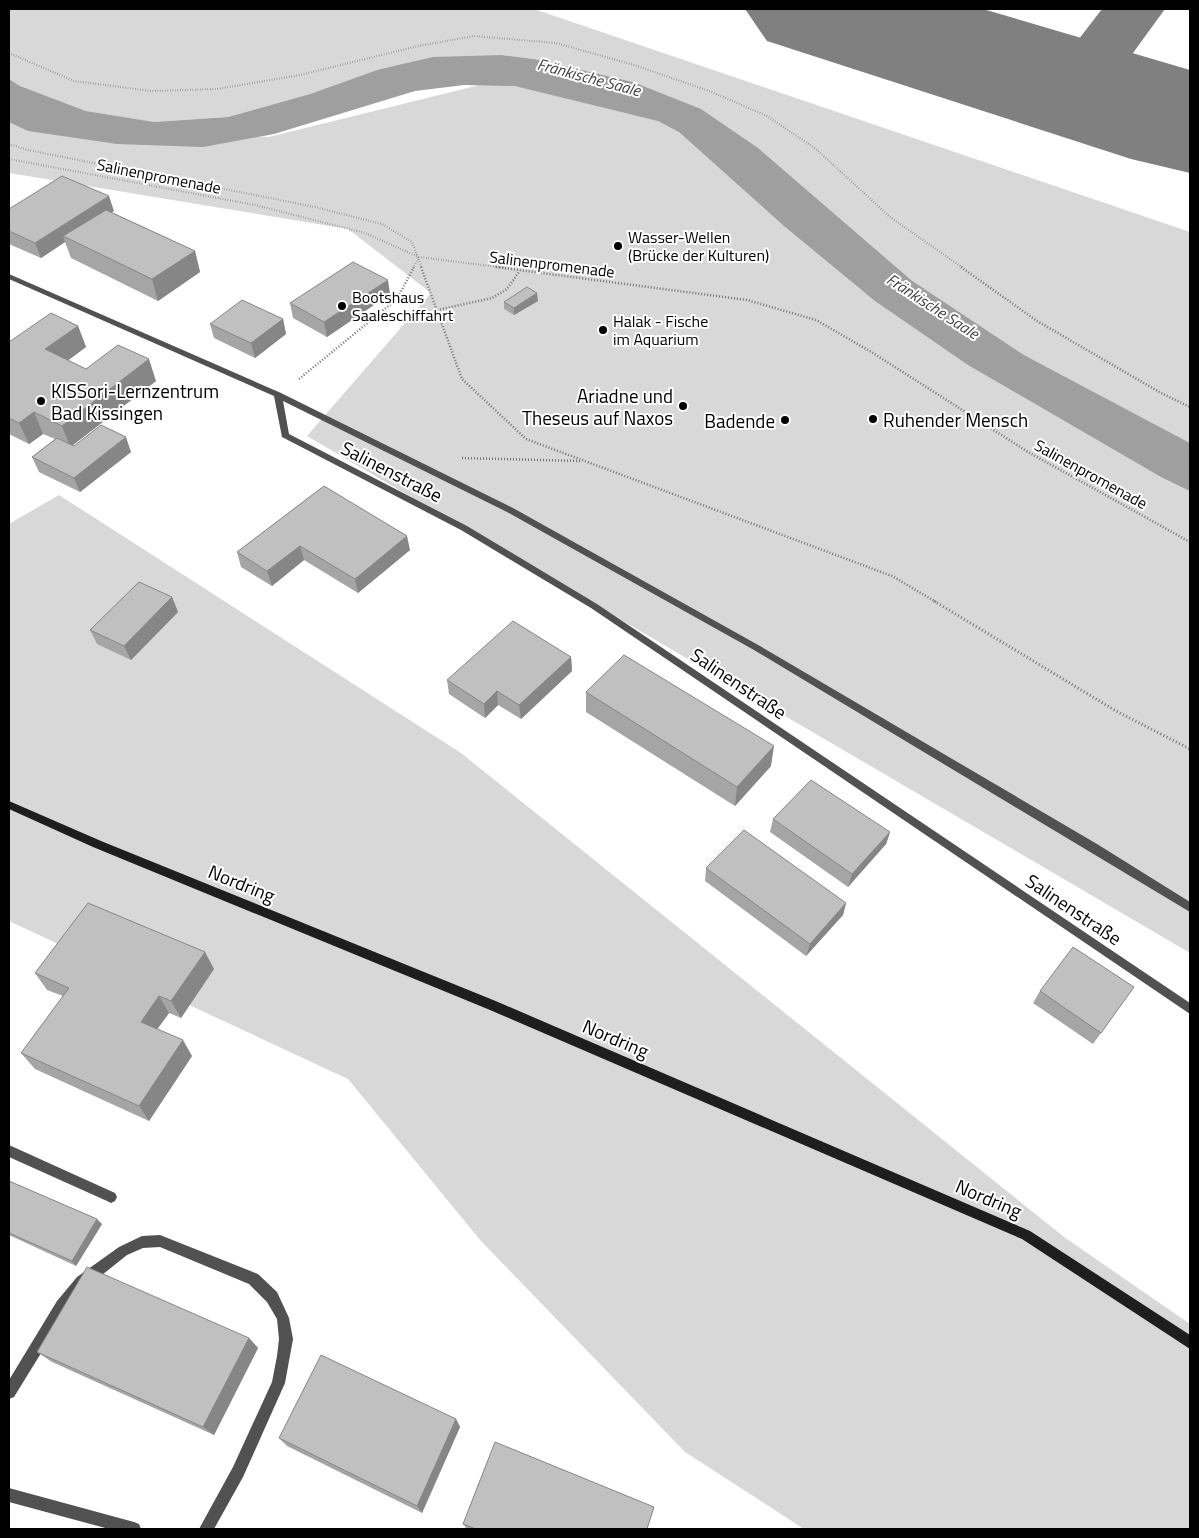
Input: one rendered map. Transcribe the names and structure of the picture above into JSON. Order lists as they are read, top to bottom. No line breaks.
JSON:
{"streets":{"main road":["Nordring"],"street":["Salinenstraße"],"path":["Salinenpromenade"]},"water":["Fränkische Saale"],"places":["Wasser-Wellen (Brücke der Kulturen)","Bootshaus Saaleschiffahrt","Halak - Fische im Aquarium","KISSori-Lernzentrum Bad Kissingen","Ariadne und Theseus auf Naxos","Ruhender Mensch","Badende"]}
